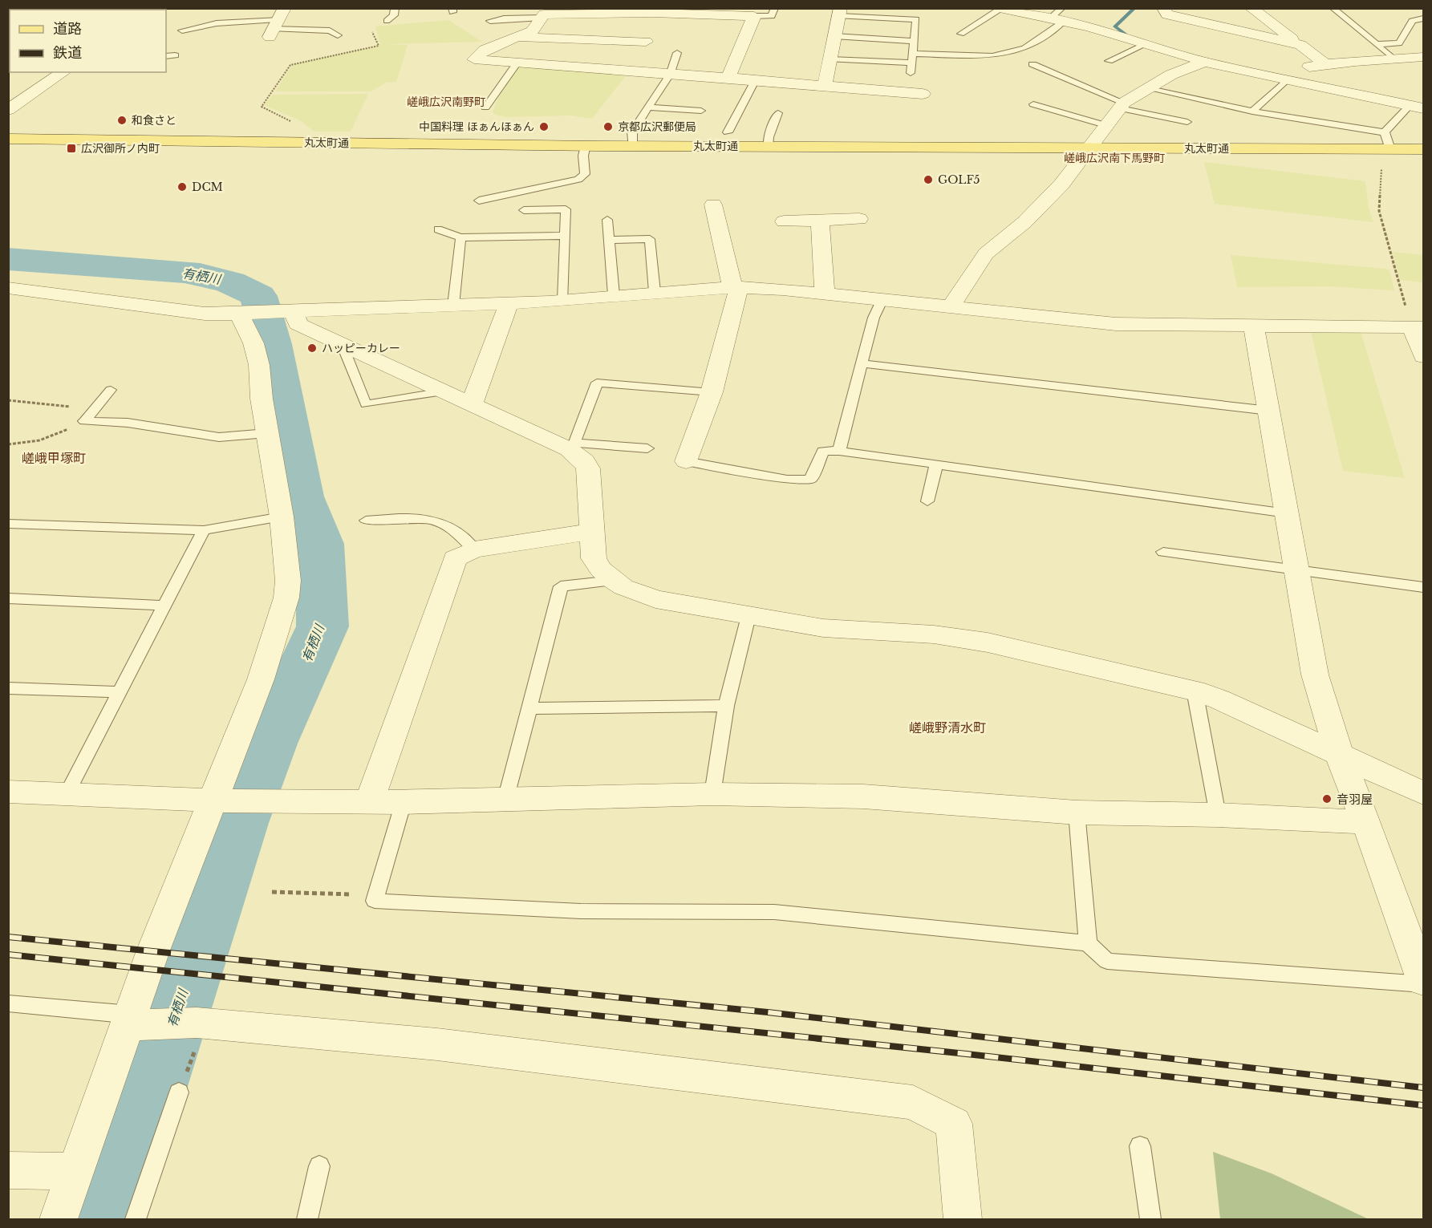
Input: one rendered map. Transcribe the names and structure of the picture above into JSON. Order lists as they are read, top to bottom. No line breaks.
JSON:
{"streets":{"main road":["丸太町通"]},"districts":["嵯峨広沢南野町","嵯峨広沢南下馬野町","嵯峨甲塚町","嵯峨野清水町"],"water":["有栖川"],"places":{"other":["和食さと","中国料理 ほぁんほぁん","京都広沢郵便局","GOLF5","DCM","ハッピーカレー","音羽屋"],"transit":["広沢御所ノ内町"]},"legend":["道路","鉄道"]}
